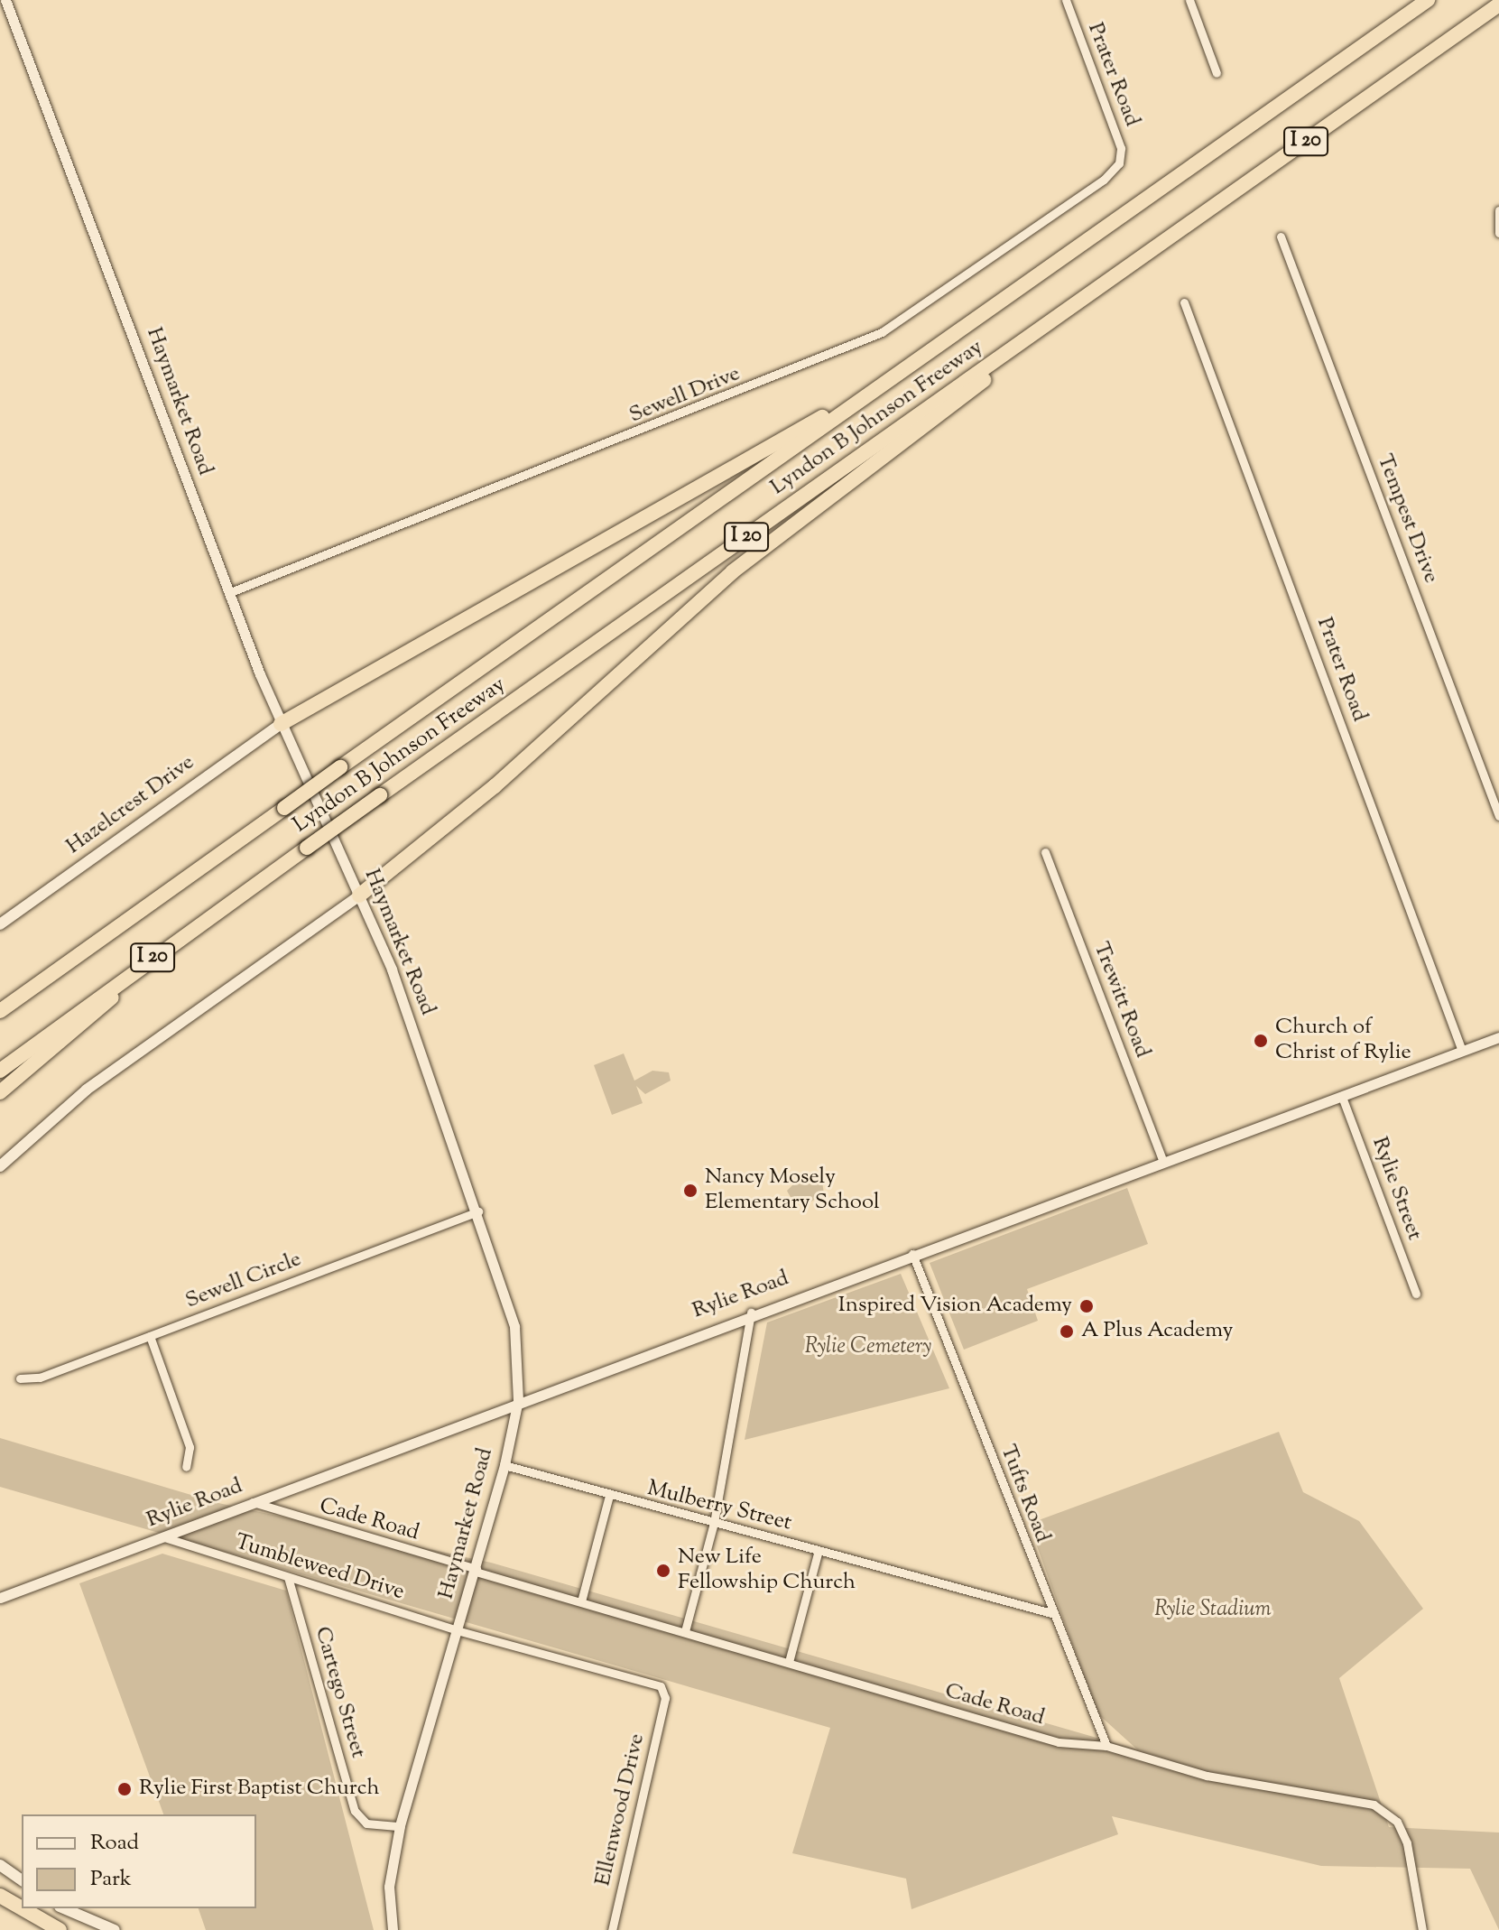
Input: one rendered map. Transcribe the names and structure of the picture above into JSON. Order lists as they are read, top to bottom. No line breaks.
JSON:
{"streets":{"highway":["I 20","Lyndon B Johnson Freeway"],"main road":["Hazelcrest Drive"],"street":["Prater Road","Sewell Drive","Haymarket Road","Tempest Drive","Trewitt Road","Rylie Street","Sewell Circle","Rylie Road","Tufts Road","Mulberry Street","Cade Road","Tumbleweed Drive","Cartego Street","Ellenwood Drive"]},"crossings":[["Prater Road","Sewell Drive"],["Prater Road","Rylie Road"],["Sewell Drive","Haymarket Road"],["Haymarket Road","Hazelcrest Drive"],["Haymarket Road","Sewell Circle"],["Haymarket Road","Rylie Road"],["Haymarket Road","Mulberry Street"],["Haymarket Road","Cade Road"],["Haymarket Road","Tumbleweed Drive"],["Haymarket Road","Cartego Street"],["Trewitt Road","Rylie Road"],["Rylie Street","Rylie Road"],["Rylie Road","Tufts Road"],["Rylie Road","Cade Road"],["Rylie Road","Tumbleweed Drive"],["Tufts Road","Mulberry Street"],["Tufts Road","Cade Road"],["Tumbleweed Drive","Cartego Street"],["Tumbleweed Drive","Ellenwood Drive"]],"parks":["Rylie Cemetery","Rylie Stadium"],"places":["Church of Christ of Rylie","Nancy Mosely Elementary School","Inspired Vision Academy","A Plus Academy","New Life Fellowship Church","Rylie First Baptist Church"],"legend":["Road","Park"]}
